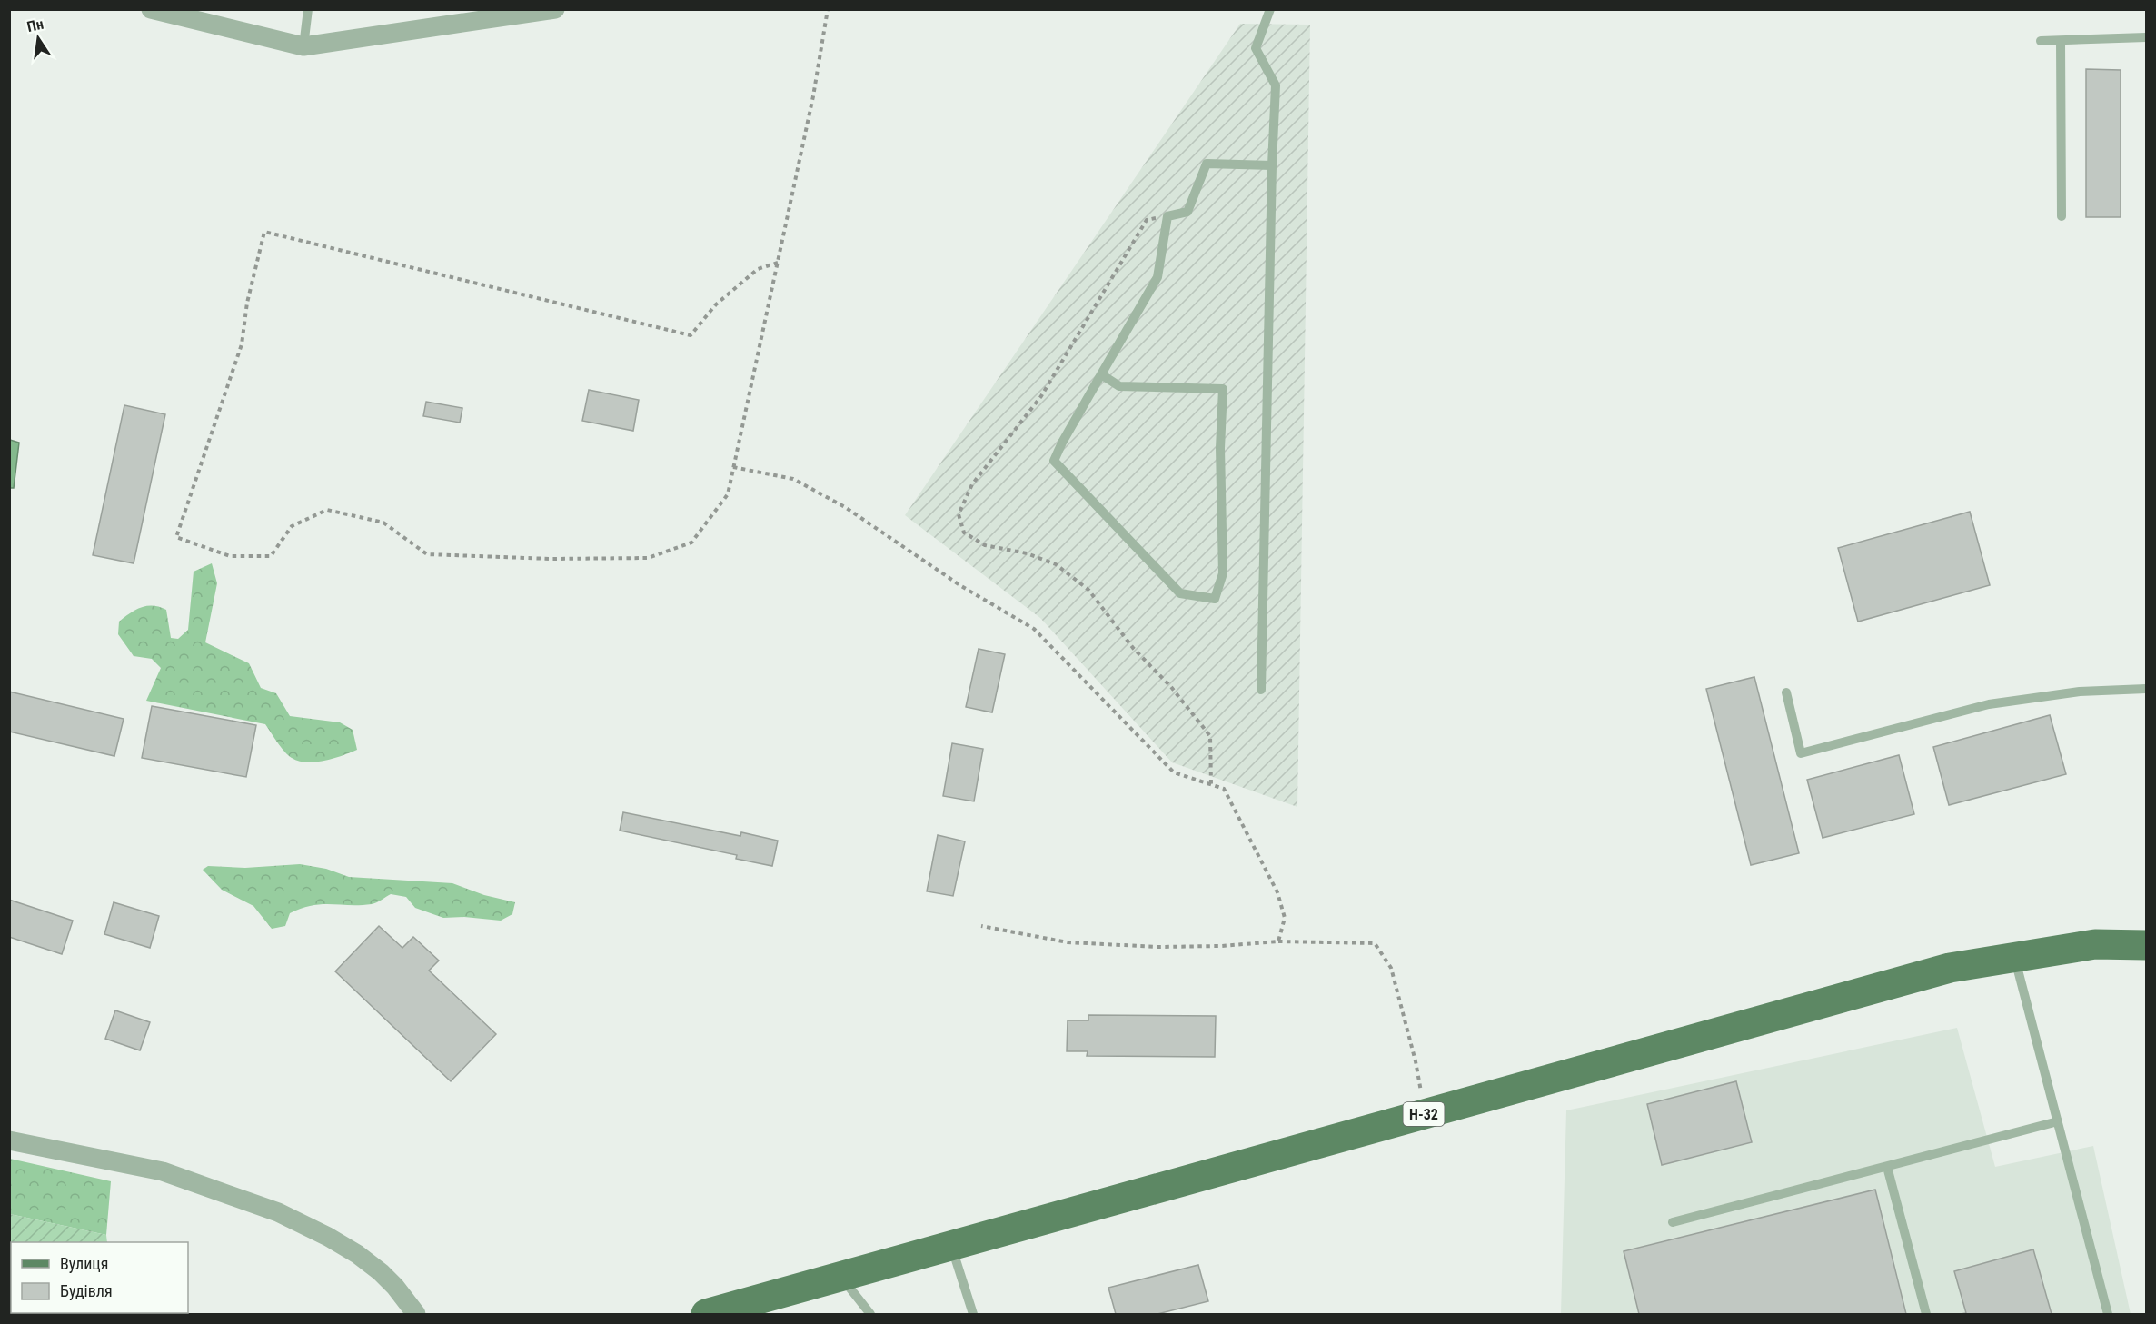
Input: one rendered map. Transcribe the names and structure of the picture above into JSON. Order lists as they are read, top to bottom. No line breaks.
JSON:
{"streets":{"main road":["Н-32"]},"legend":["Вулиця","Будівля"],"north":"top"}
